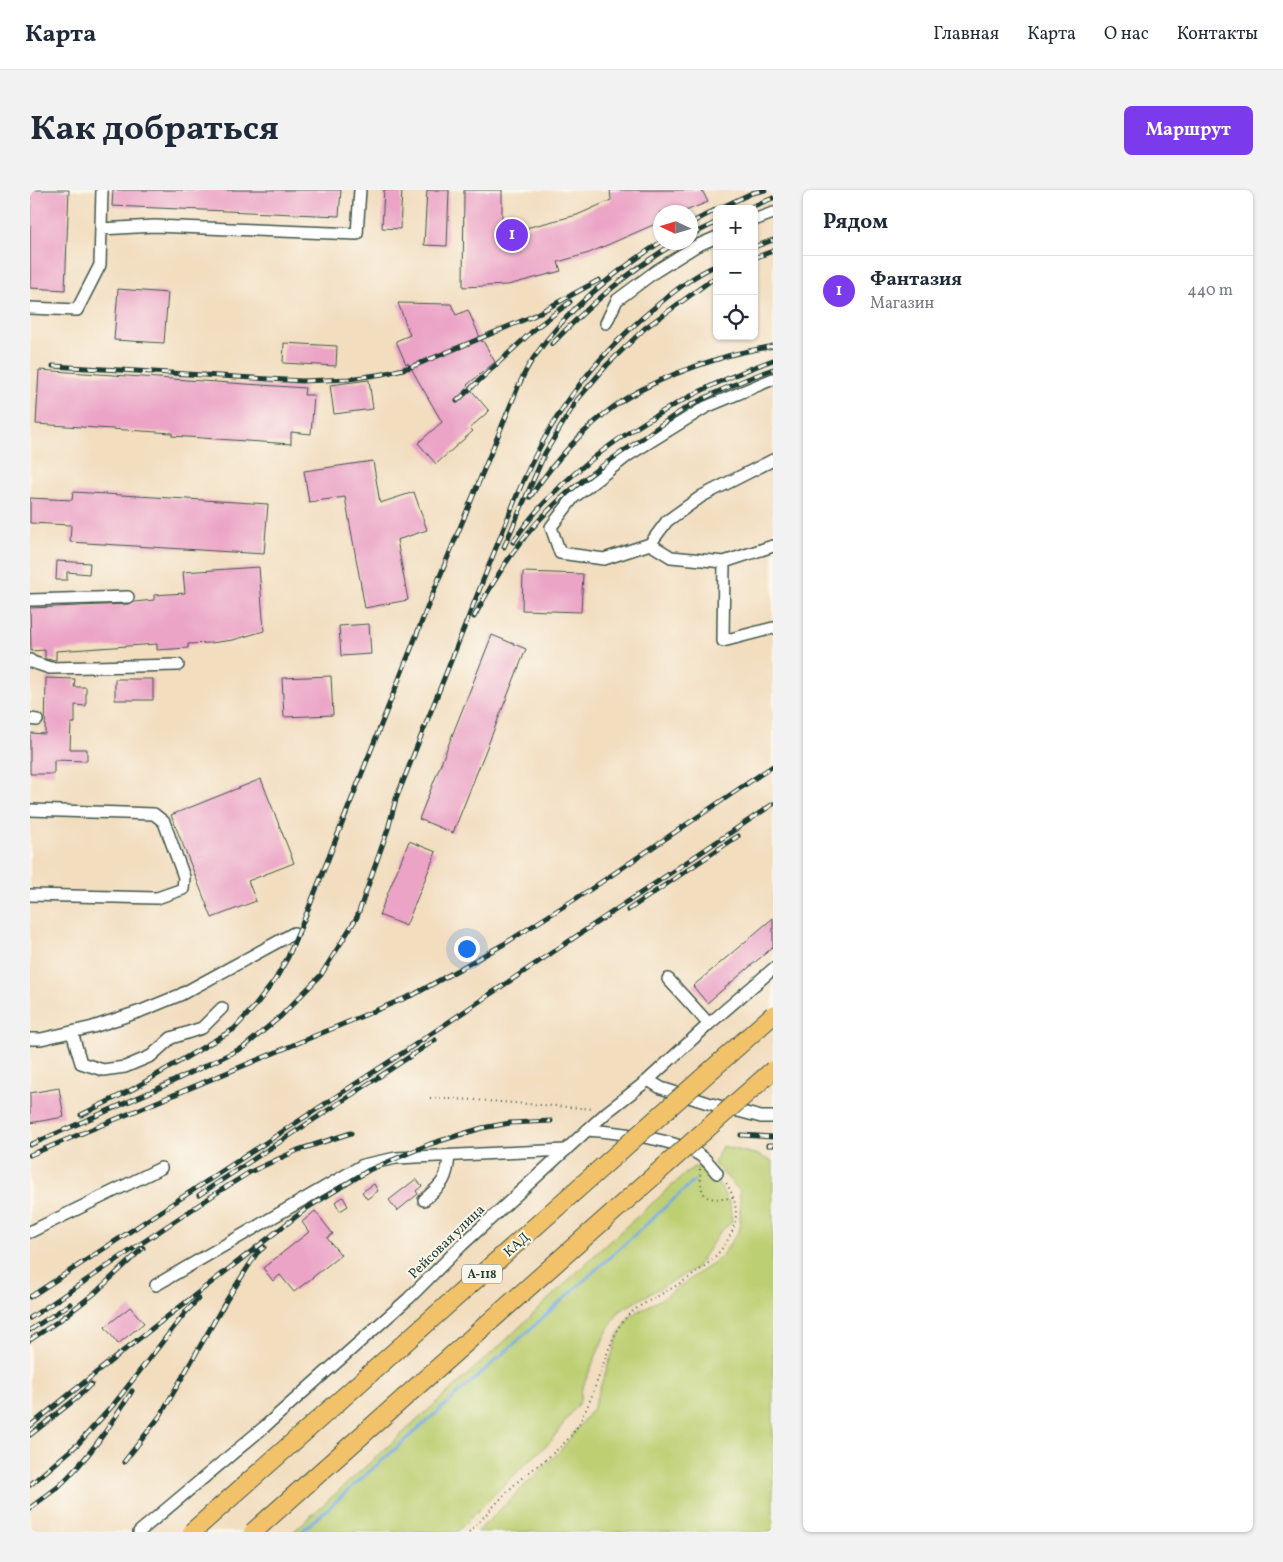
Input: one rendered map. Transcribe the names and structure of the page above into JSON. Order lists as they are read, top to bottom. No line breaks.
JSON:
{"streets":{"highway":["КАД","А-118"],"street":["Рейсовая улица"]},"north":"left","page":{"header":"Карта","nav":["Главная","Карта","О нас","Контакты"],"title":"Как добраться","buttons":"Маршрут","heading":"Рядом","map_buttons":["+","−"],"pins":"1","list":[{"mark":"1","name":"Фантазия","note":"Магазин","value":"440 m"}]}}
